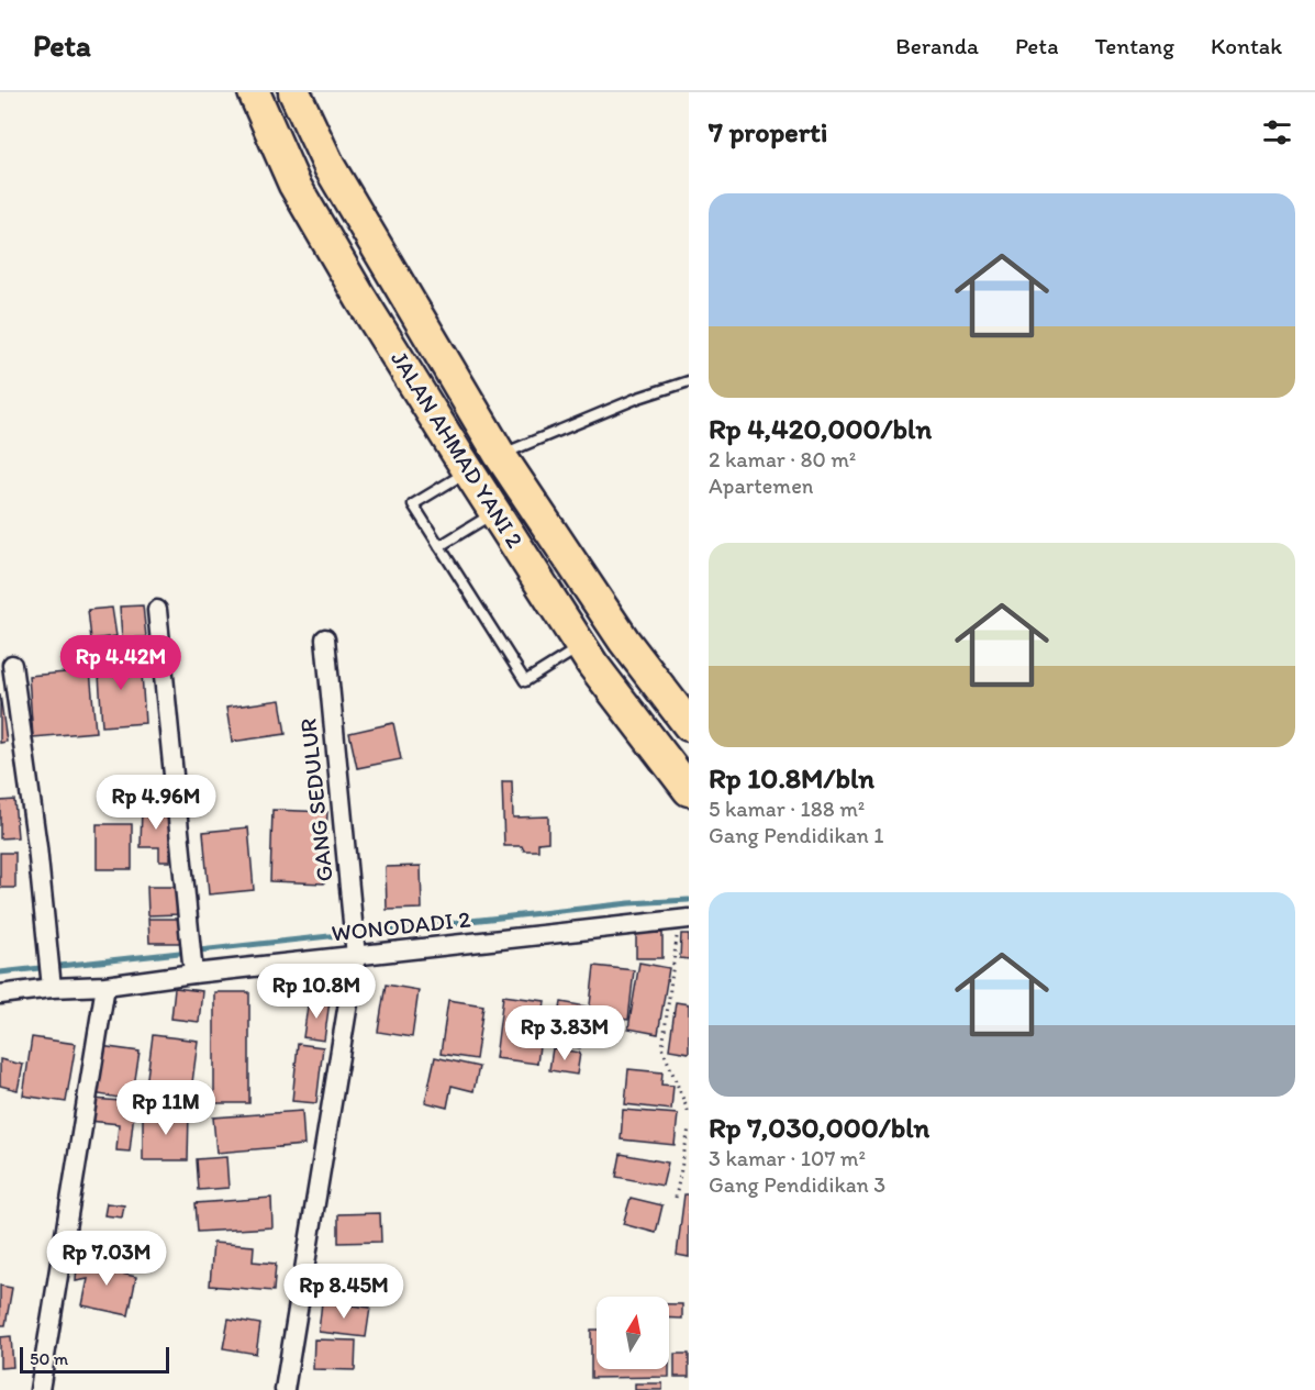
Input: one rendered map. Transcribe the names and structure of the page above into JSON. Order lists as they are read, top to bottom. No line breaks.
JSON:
{"streets":{"highway":["JALAN AHMAD YANI 2"],"street":["GANG SEDULUR","WONODADI 2"]},"crossings":[["GANG SEDULUR","WONODADI 2"]],"scale_bar":"50 m","north":"top","page":{"header":"Peta","nav":["Beranda","Peta","Tentang","Kontak"],"heading":"7 properti","list":[{"name":"Rp 4,420,000/bln","note":"2 kamar · 80 m² · Apartemen"},{"name":"Rp 10.8M/bln","note":"5 kamar · 188 m² · Gang Pendidikan 1"},{"name":"Rp 7,030,000/bln","note":"3 kamar · 107 m² · Gang Pendidikan 3"}],"price":["Rp 4.42M","Rp 4.96M","Rp 10.8M","Rp 3.83M","Rp 11M","Rp 7.03M","Rp 8.45M"],"scale":"50 m"}}
